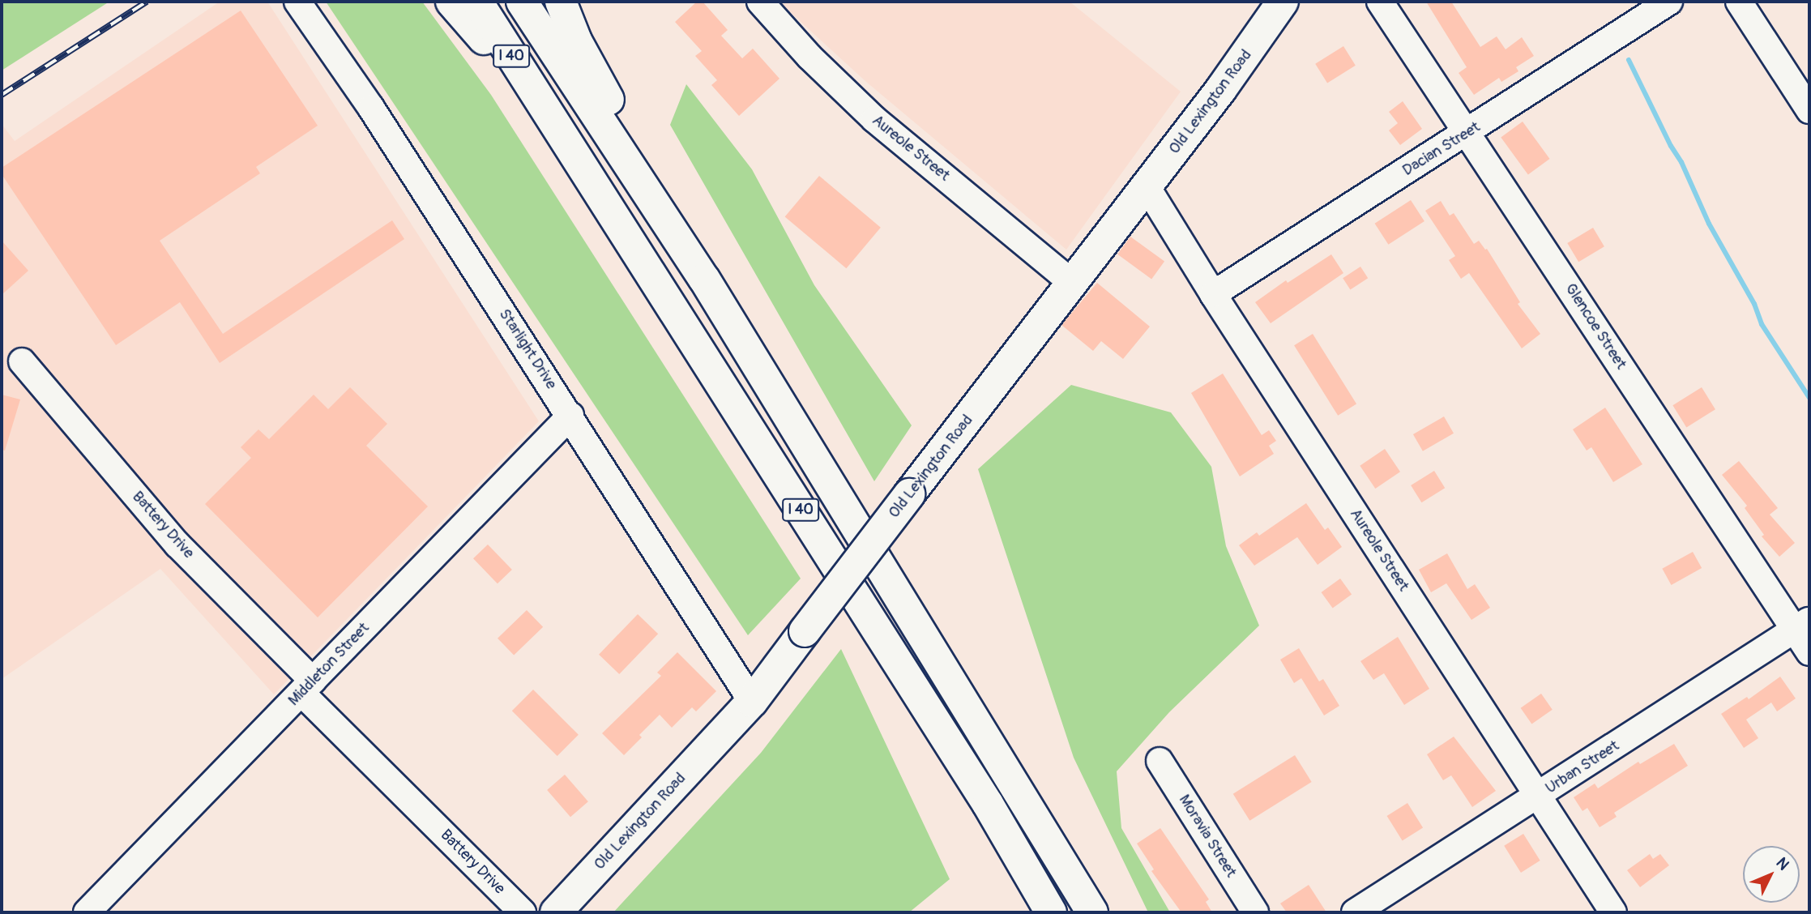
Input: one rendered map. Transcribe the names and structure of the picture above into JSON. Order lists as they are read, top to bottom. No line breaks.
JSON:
{"streets":{"main road":["I 40","Old Lexington Road"],"street":["Aureole Street","Dacian Street","Glencoe Street","Starlight Drive","Battery Drive","Middleton Street","Urban Street","Moravia Street"]},"crossings":[["Old Lexington Road","Aureole Street"],["Old Lexington Road","Starlight Drive"],["Aureole Street","Dacian Street"],["Aureole Street","Urban Street"],["Dacian Street","Glencoe Street"],["Glencoe Street","Urban Street"],["Starlight Drive","Middleton Street"],["Battery Drive","Middleton Street"]],"north":"top right"}
